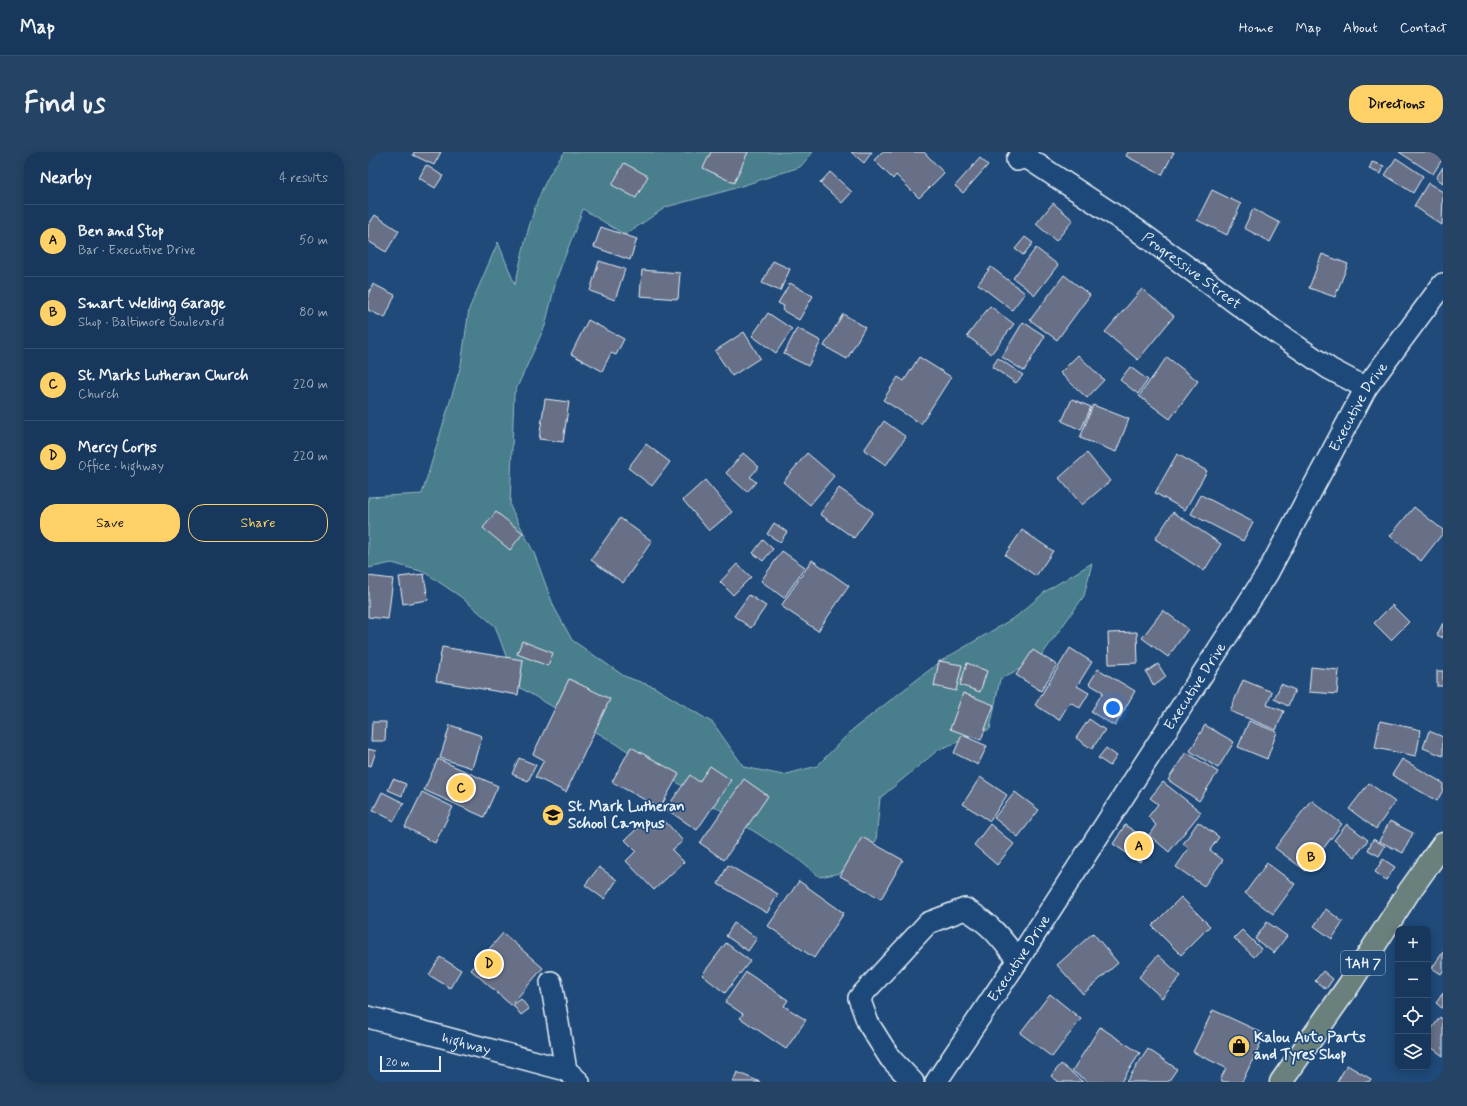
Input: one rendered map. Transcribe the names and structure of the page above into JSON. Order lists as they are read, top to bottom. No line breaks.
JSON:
{"streets":{"highway":["TAH 7"],"street":["Progressive Street","Executive Drive","highway"]},"crossings":[["Progressive Street","Executive Drive"]],"places":{"school or university":["St. Mark Lutheran School Campus"],"shop":["Kalou Auto Parts and Tyres Shop"]},"scale_bar":"20 m","page":{"header":"Map","nav":["Home","Map","About","Contact"],"buttons":["Directions",["Save","Share"]],"title":"Find us","heading":["Nearby","4 results"],"list":[{"mark":"A","name":"Ben and Stop","note":"Bar · Executive Drive","value":"50 m"},{"mark":"B","name":"Smart Welding Garage","note":"Shop · Baltimore Boulevard","value":"80 m"},{"mark":"C","name":"St. Marks Lutheran Church","note":"Church","value":"220 m"},{"mark":"D","name":"Mercy Corps","note":"Office · highway","value":"220 m"}],"pins":["C","A","B","D"],"map_buttons":["+","−"],"scale":"20 m"}}
